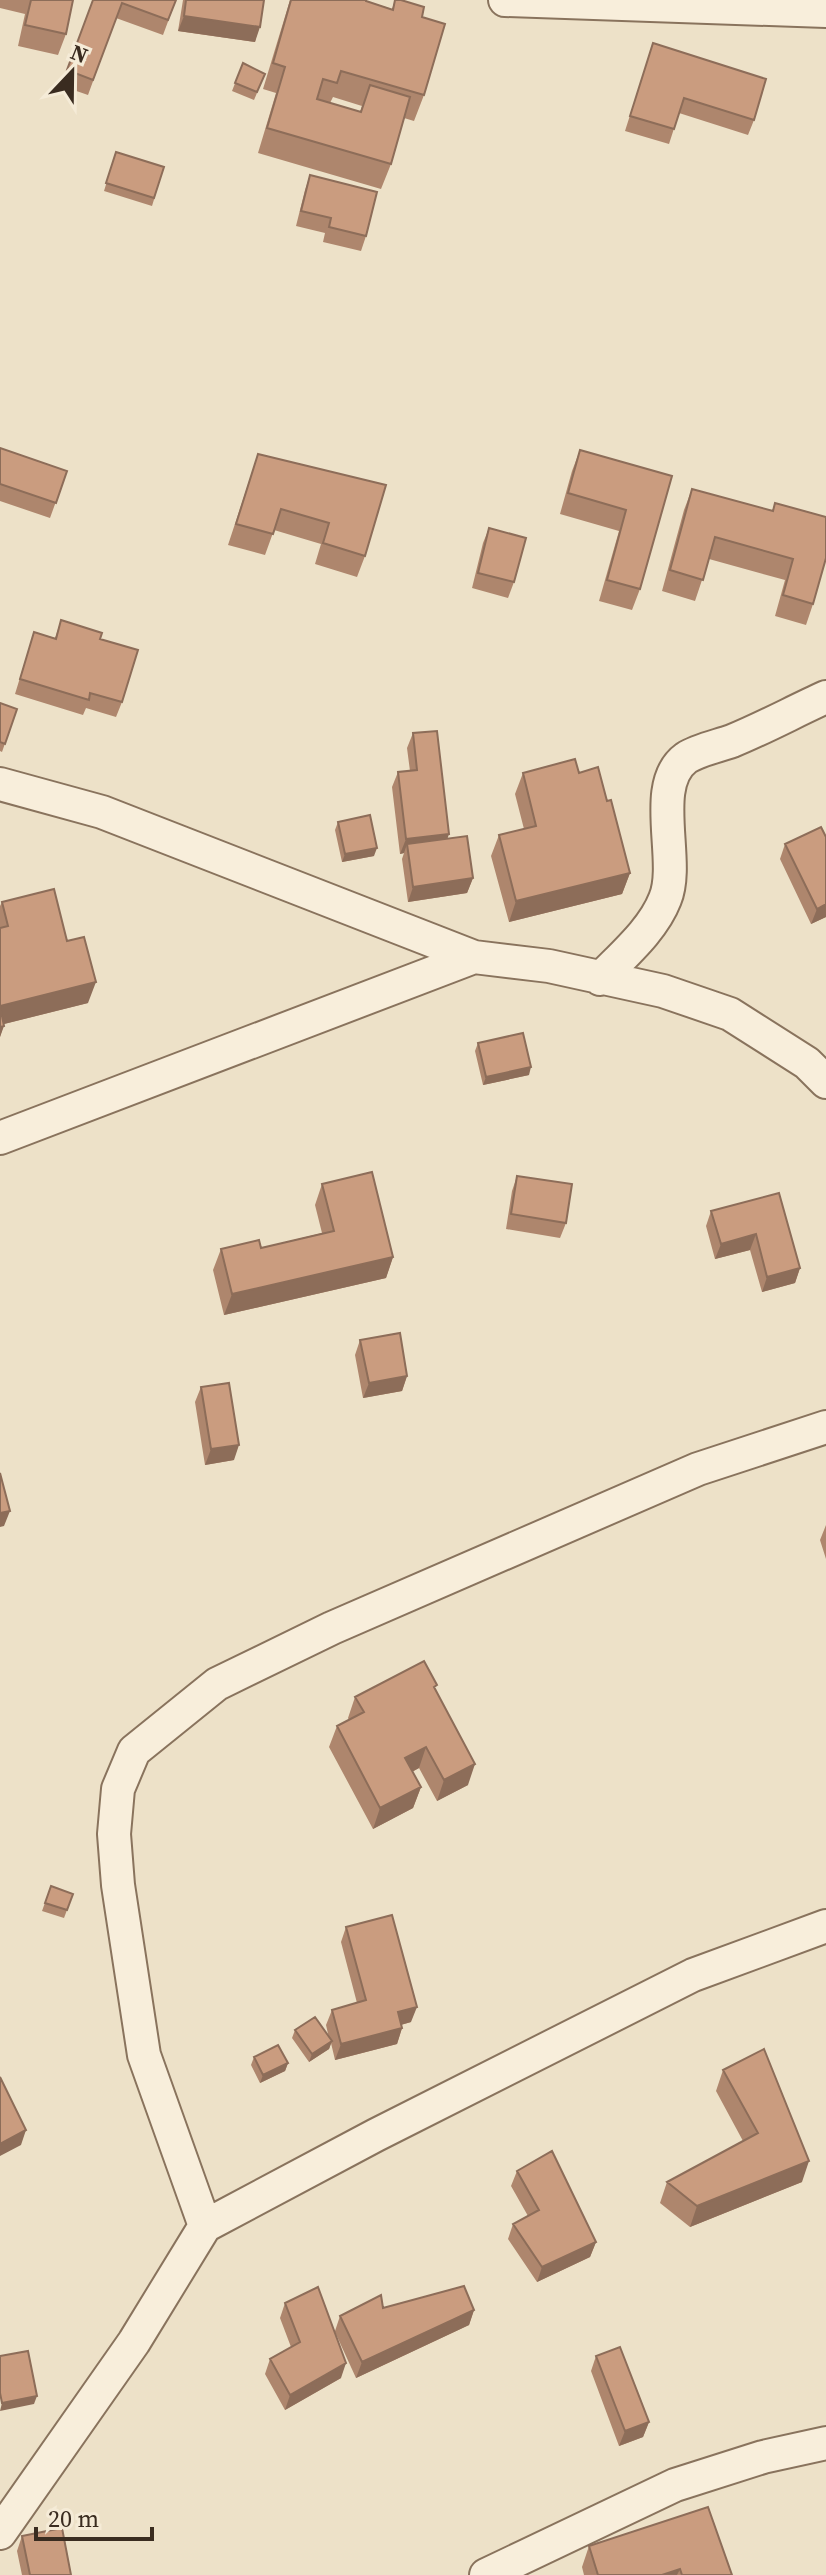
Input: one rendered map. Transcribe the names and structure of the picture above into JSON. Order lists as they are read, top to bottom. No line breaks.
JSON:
{"scale_bar":"20 m","north":"top"}
